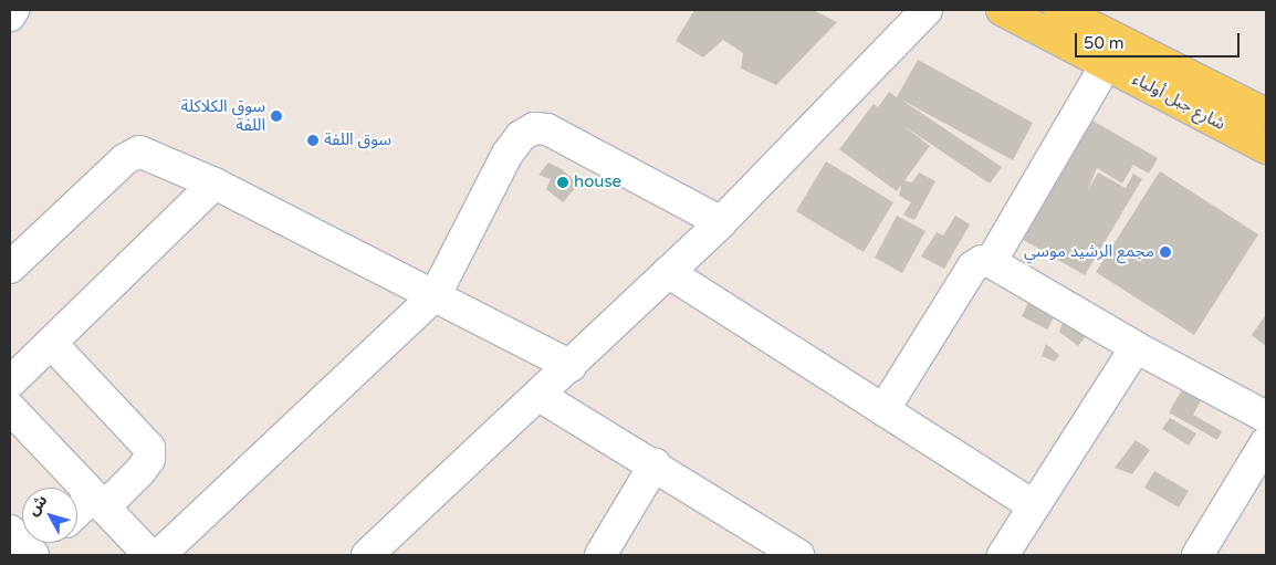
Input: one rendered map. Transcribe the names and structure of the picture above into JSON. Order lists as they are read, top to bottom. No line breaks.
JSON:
{"streets":{"main road":["شارع جبل أولياء"]},"places":["سوق الكلاكلة اللفة","سوق اللفة","house","مجمع الرشيد موسي"],"scale_bar":"50 m","north":"top left"}
